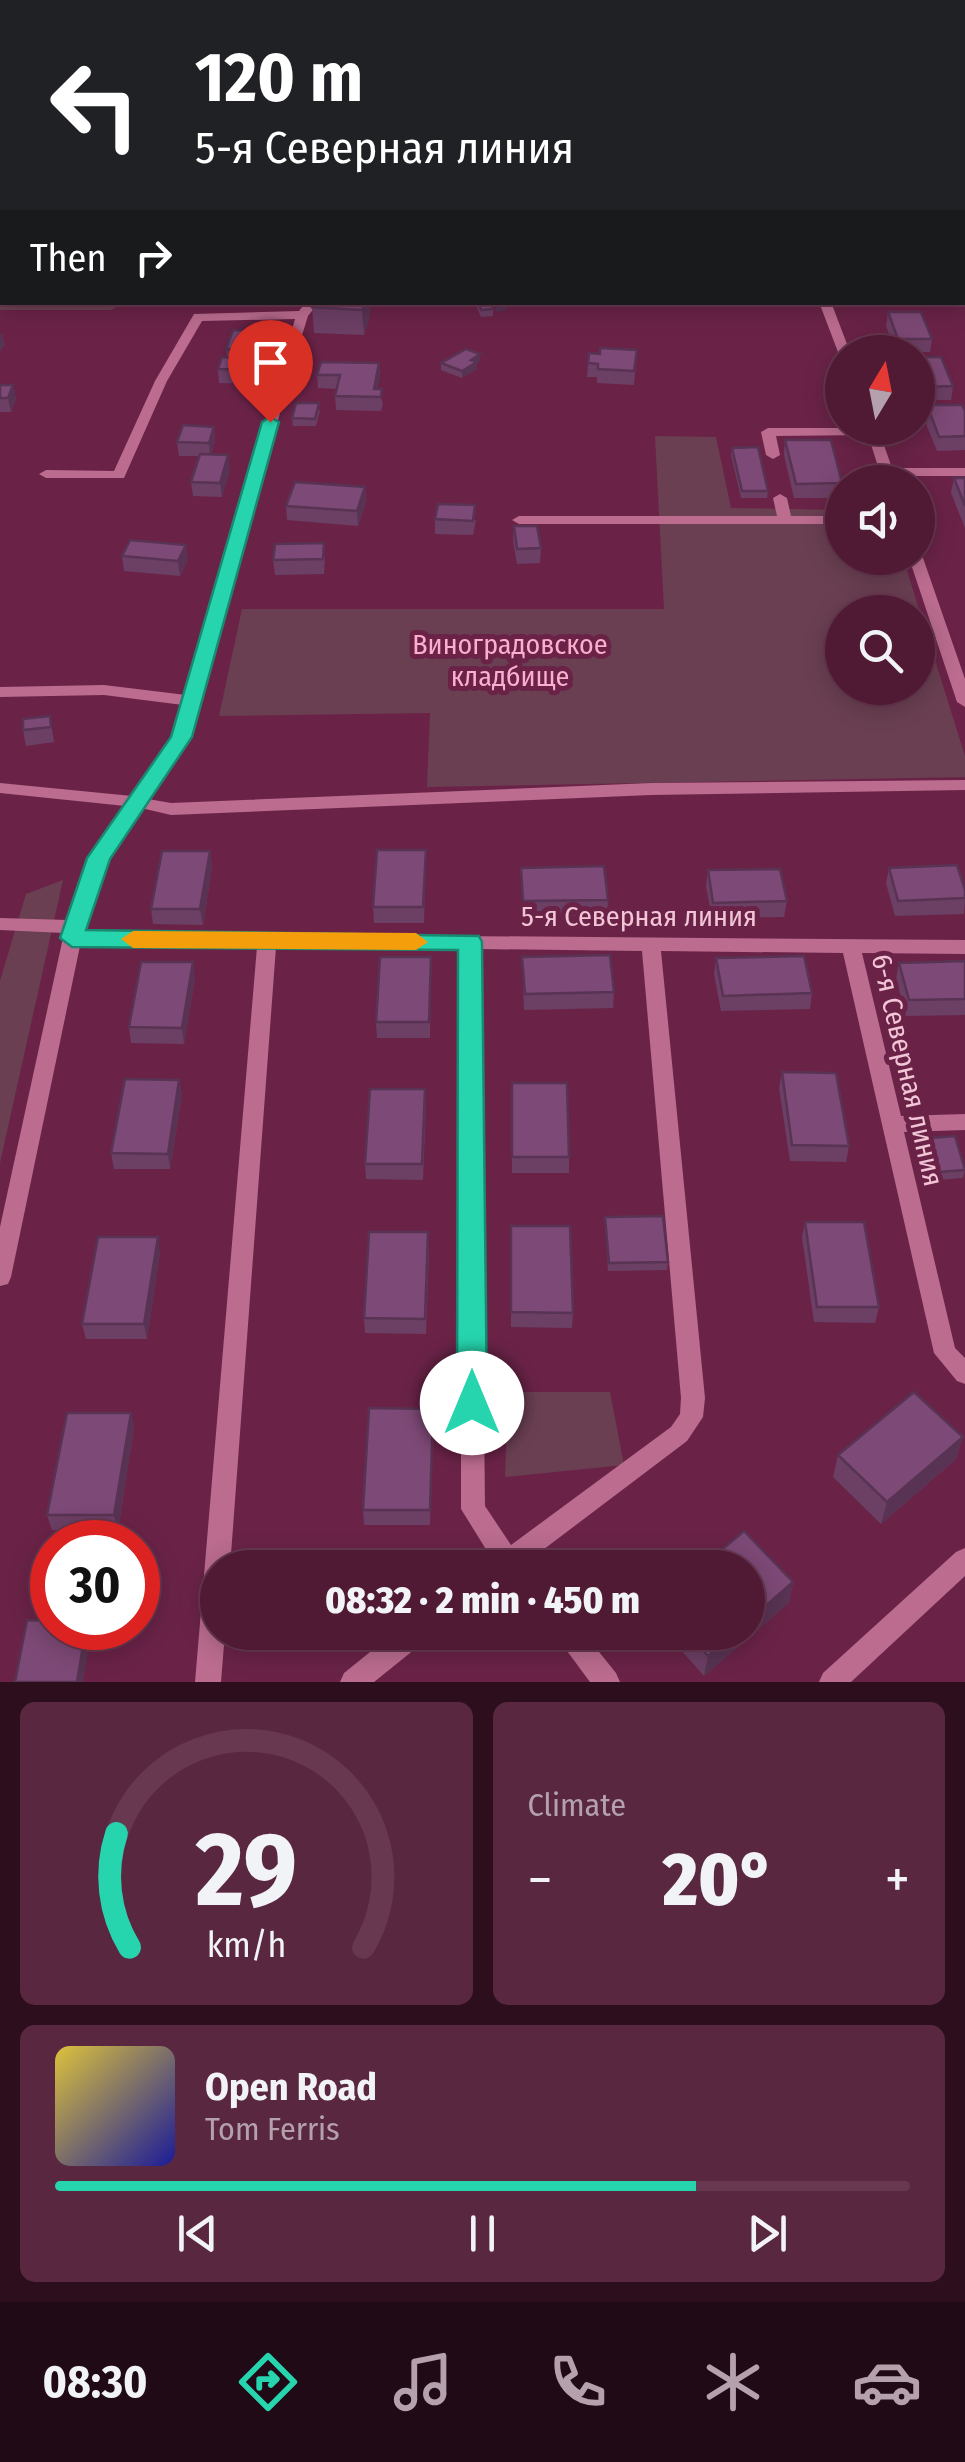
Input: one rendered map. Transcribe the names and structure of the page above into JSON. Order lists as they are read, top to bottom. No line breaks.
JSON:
{"streets":{"street":["5-я Северная линия","6-я Северная линия"]},"crossings":[["5-я Северная линия","6-я Северная линия"]],"parks":["Виноградовское кладбище"],"north":"top","page":{"turn":["120 m","5-я Северная линия"],"then":"Then","limit":"30","trip":"08:32 · 2 min · 450 m","tile":"Climate","heat":["−","20°","+"],"song":["Open Road","Tom Ferris"],"tabs":"08:30","gauge":["29","km/h"]}}
